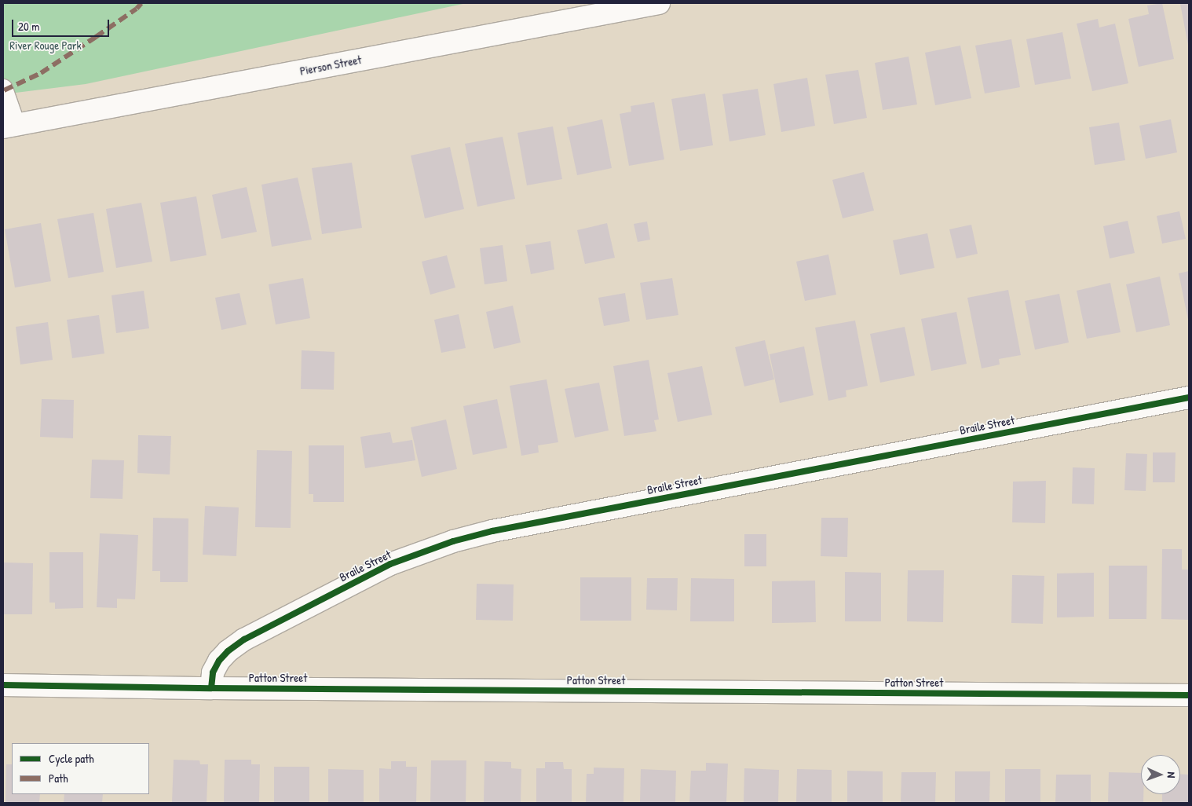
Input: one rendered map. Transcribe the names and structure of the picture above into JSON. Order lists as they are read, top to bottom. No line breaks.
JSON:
{"streets":{"street":["Pierson Street","Braile Street","Patton Street"]},"crossings":[["Braile Street","Patton Street"]],"parks":["River Rouge Park"],"legend":["Cycle path","Path"],"scale_bar":"20 m","north":"right"}
